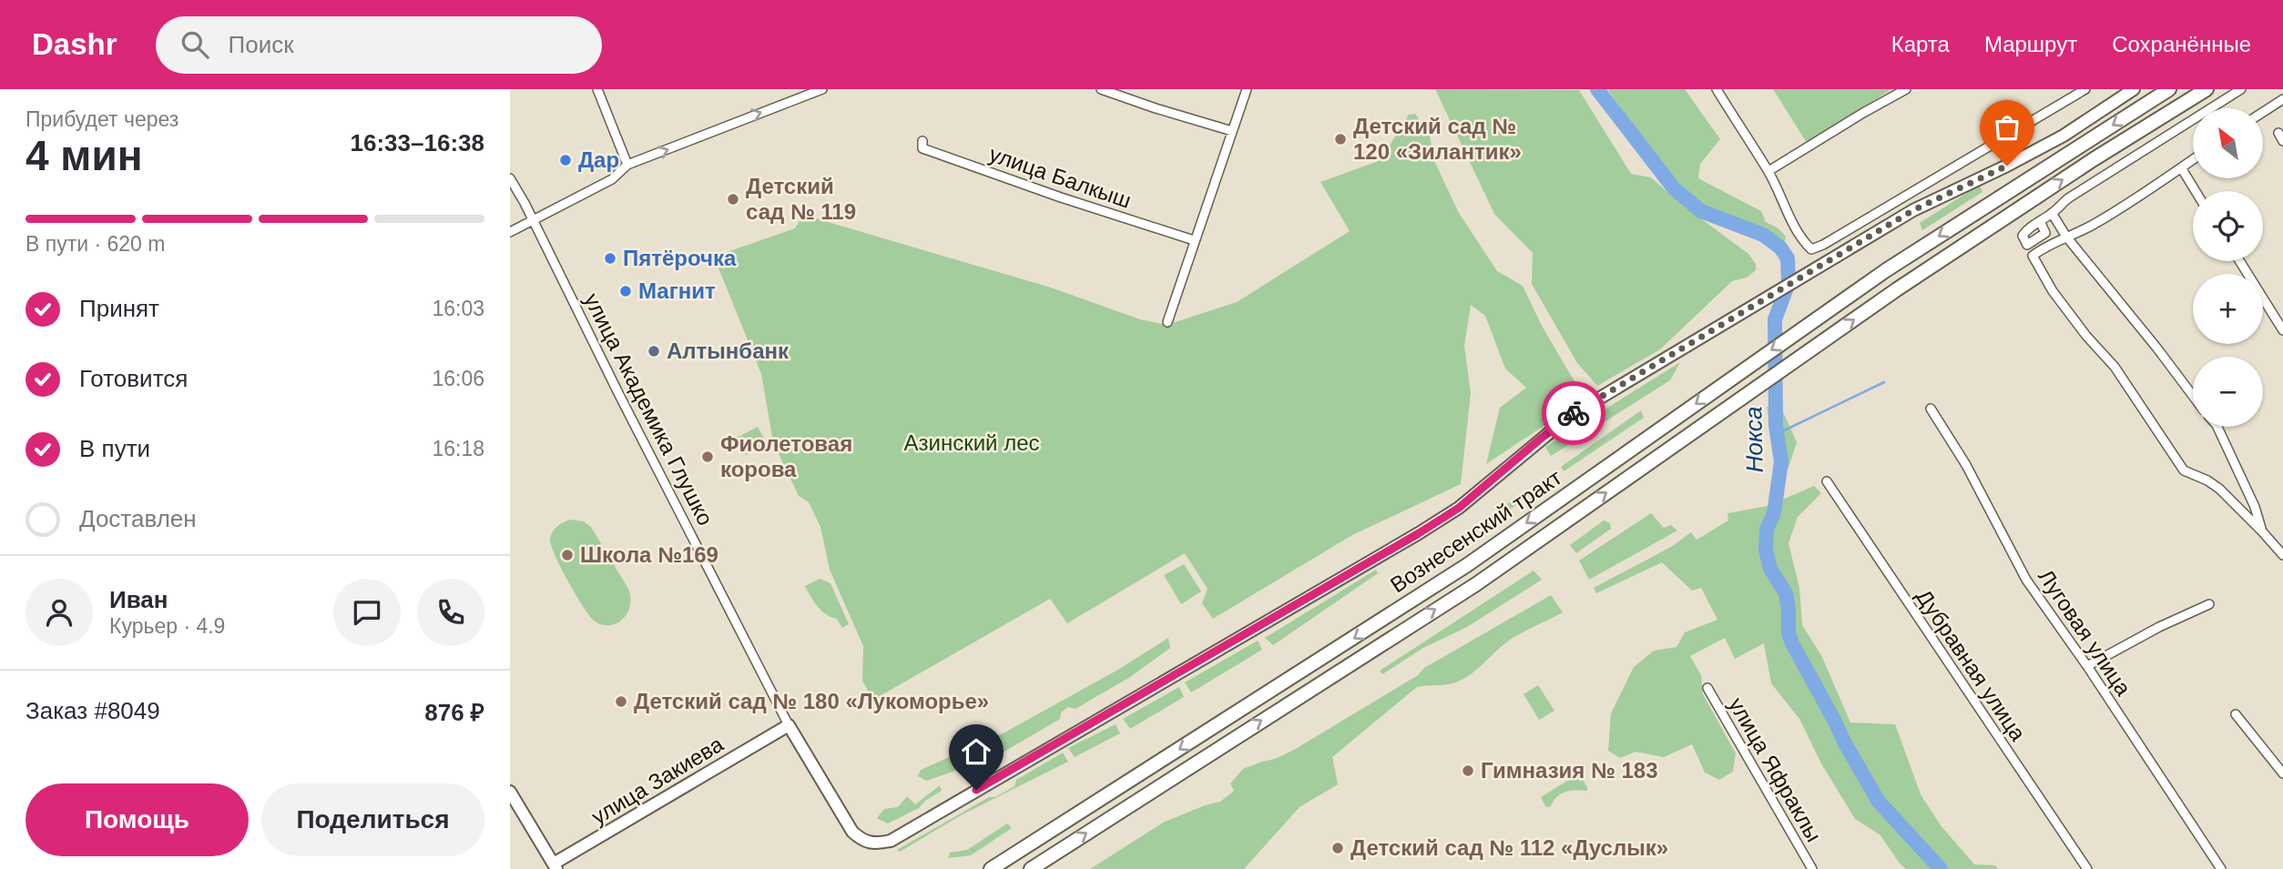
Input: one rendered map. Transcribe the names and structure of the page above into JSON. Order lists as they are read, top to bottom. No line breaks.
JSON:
{"streets":{"main road":["Вознесенский тракт"],"street":["улица Балкыш","улица Академика Глушко","Луговая улица","Дубравная улица","улица Яфраклы","улица Закиева"]},"crossings":[["улица Академика Глушко","улица Закиева"]],"water":["Нокса"],"parks":["Азинский лес"],"places":["Детский сад № 120 «Зилантик»","Дар","Детский сад № 119","Пятёрочка","Магнит","Алтынбанк","Фиолетовая корова","Школа №169","Детский сад № 180 «Лукоморье»","Гимназия № 183","Детский сад № 112 «Дуслык»"],"north":"top left","page":{"header":"Dashr","search":"Поиск","nav":["Карта","Маршрут","Сохранённые"],"heading":["4 мин","Прибудет через","16:33–16:38"],"panel":["Иван","Курьер · 4.9","Заказ #8049","876 ₽"],"map_buttons":["+","−"],"bar":"В пути · 620 m","list":[["Принят","16:03"],["Готовится","16:06"],["В пути","16:18"],"Доставлен"],"buttons":["Помощь","Поделиться"]}}
